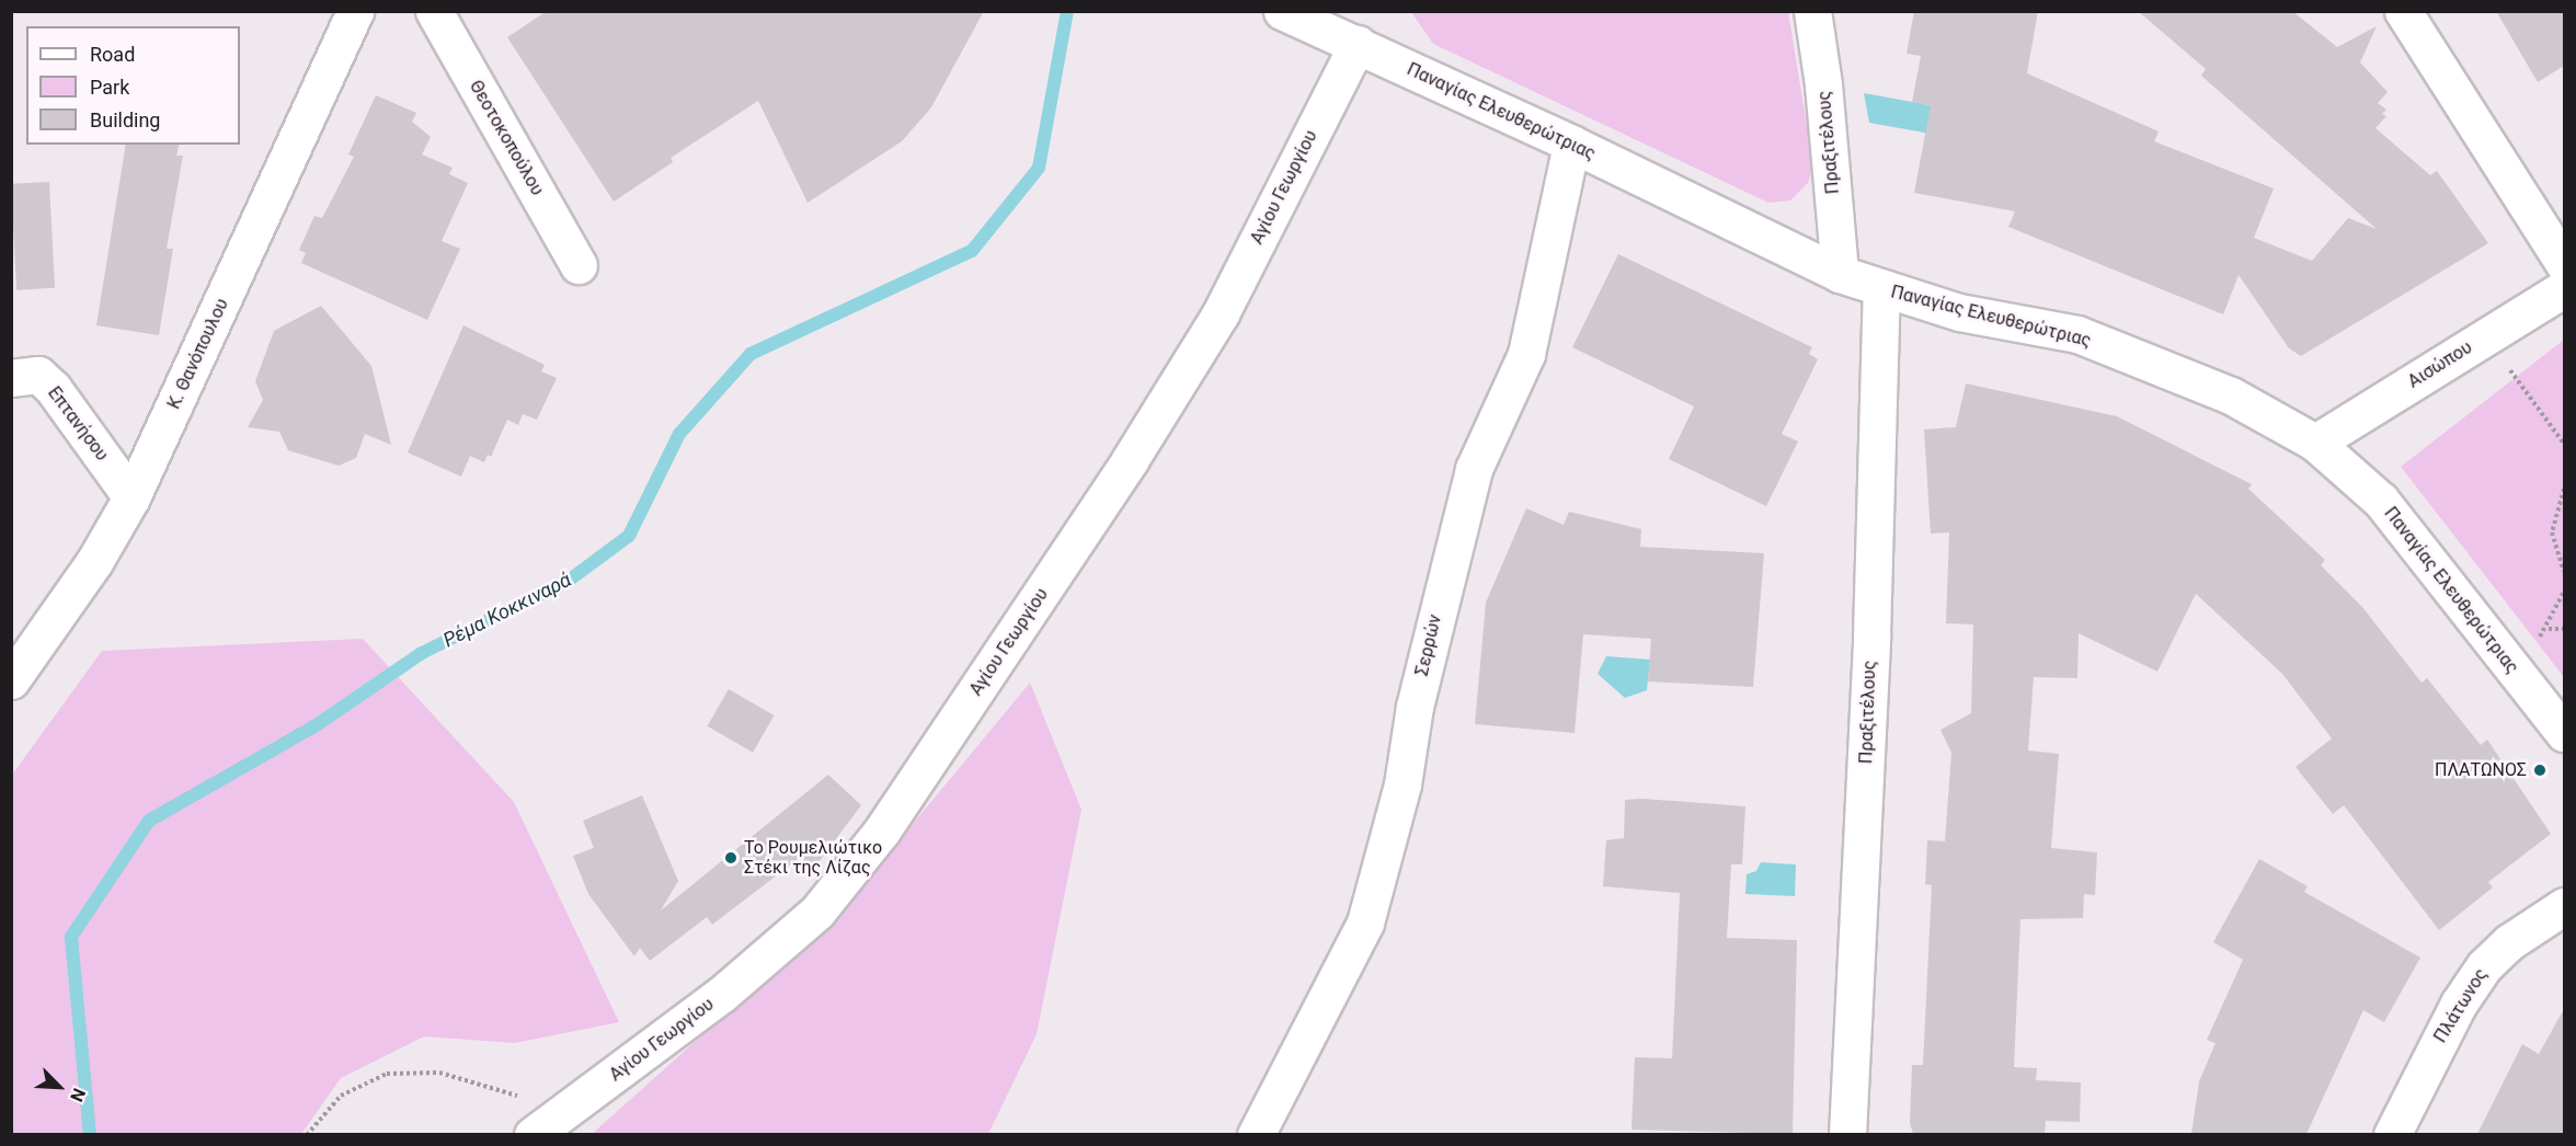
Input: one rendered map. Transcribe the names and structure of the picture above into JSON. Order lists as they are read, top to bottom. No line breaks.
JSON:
{"streets":{"street":["Παναγίας Ελευθερώτριας","Θεοτοκοπούλου","Πραξιτέλους","Αγίου Γεωργίου","Κ. Θανόπουλου","Αισώπου","Επτανήσου","Σερρών","Πλάτωνος"]},"crossings":[["Παναγίας Ελευθερώτριας","Πραξιτέλους"],["Παναγίας Ελευθερώτριας","Αγίου Γεωργίου"],["Παναγίας Ελευθερώτριας","Αισώπου"],["Παναγίας Ελευθερώτριας","Σερρών"],["Κ. Θανόπουλου","Επτανήσου"]],"water":["Ρέμα Κοκκιναρά"],"places":["ΠΛΑΤΩΝΟΣ","Το Ρουμελιώτικο Στέκι της Λίζας"],"legend":["Road","Park","Building"],"north":"bottom right"}
